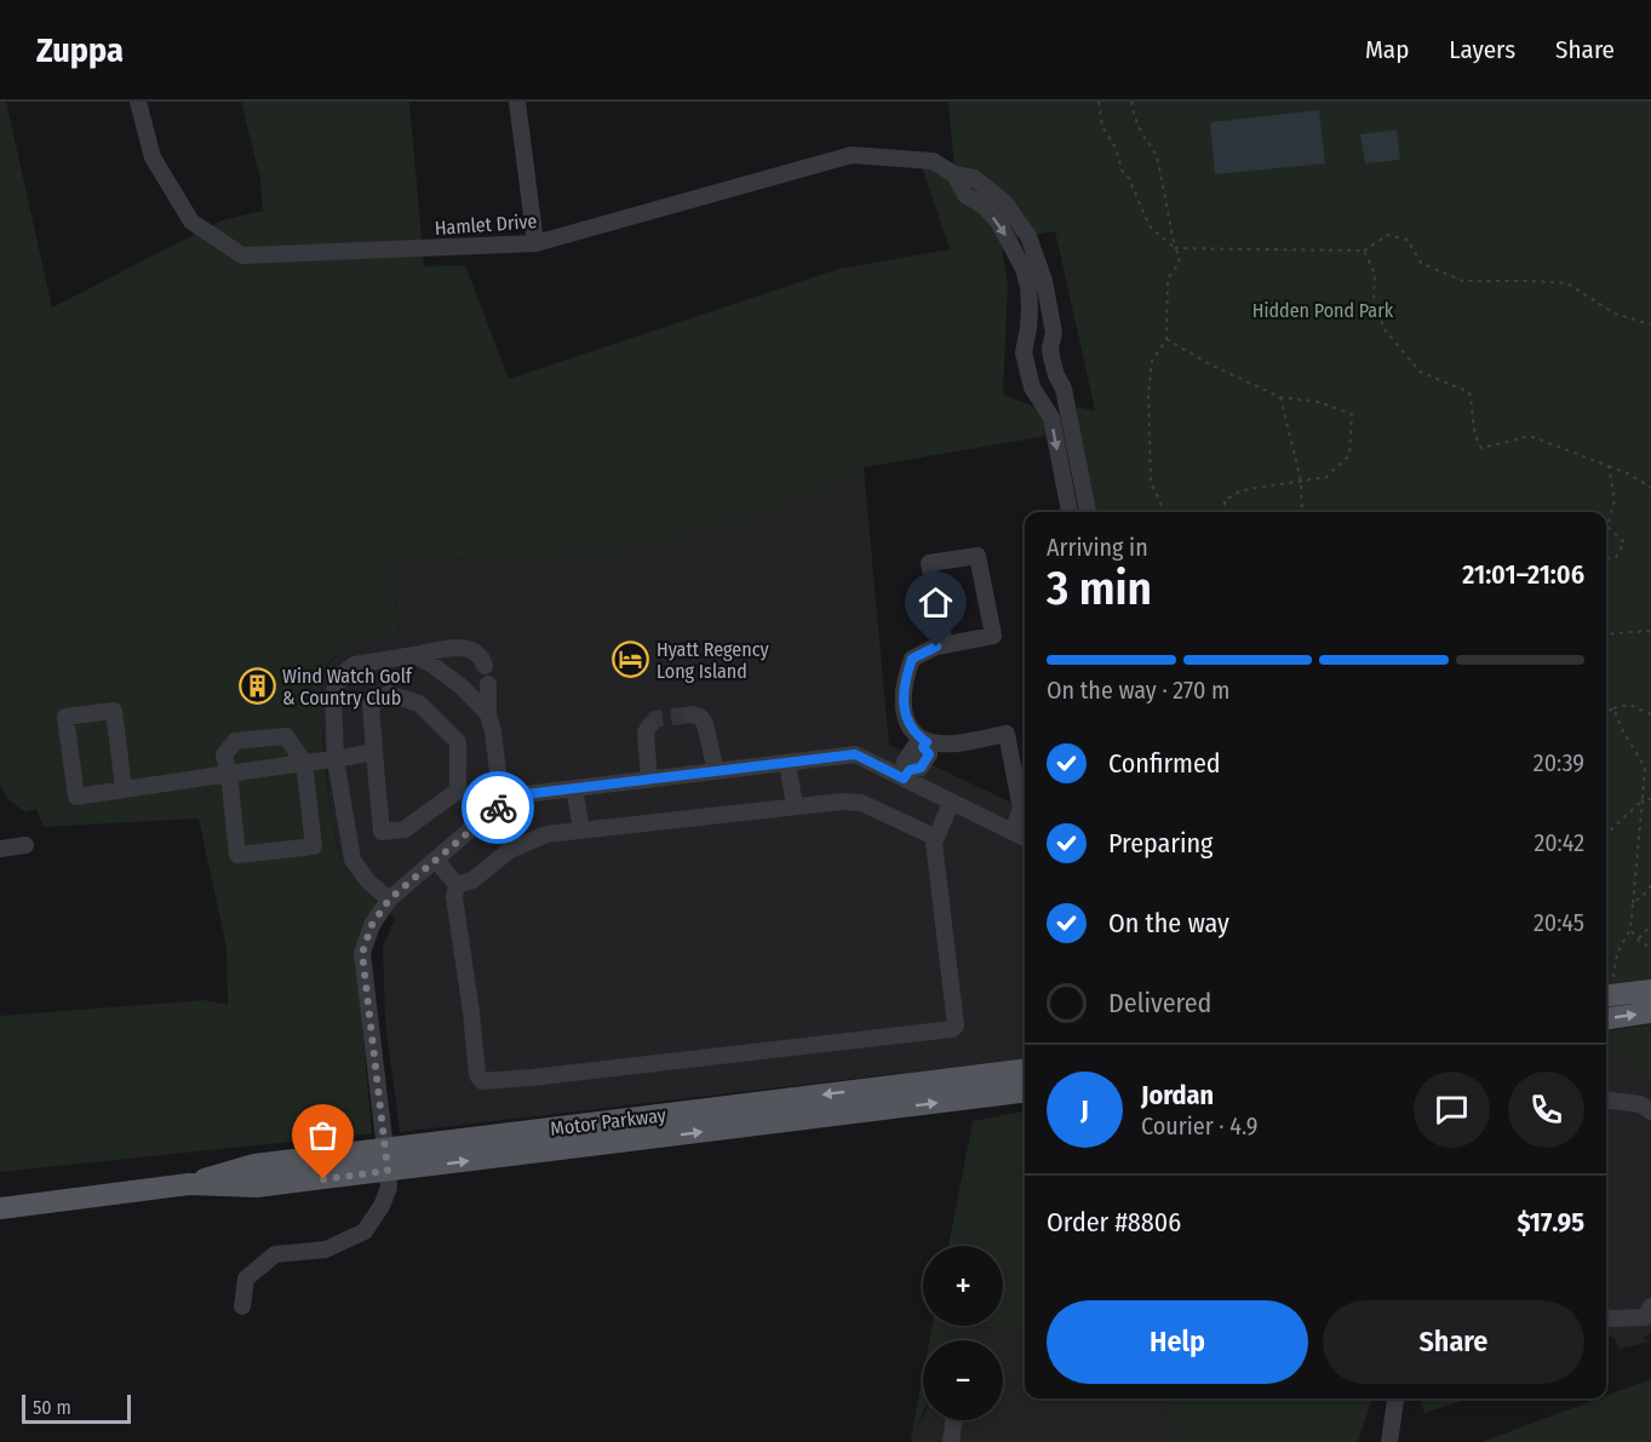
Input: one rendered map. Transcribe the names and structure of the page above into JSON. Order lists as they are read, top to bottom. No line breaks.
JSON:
{"streets":{"main road":["Motor Parkway"],"street":["Hamlet Drive"]},"parks":["Hidden Pond Park"],"places":{"hotel":["Hyatt Regency Long Island"],"building":["Wind Watch Golf & Country Club"]},"scale_bar":"50 m","page":{"header":"Zuppa","nav":["Map","Layers","Share"],"heading":["3 min","Arriving in","21:01–21:06"],"panel":["Jordan","Courier · 4.9","Order #8806","$17.95"],"bar":"On the way · 270 m","list":[["Confirmed","20:39"],["Preparing","20:42"],["On the way","20:45"],"Delivered"],"round":"J","map_buttons":["+","−"],"buttons":["Help","Share"],"scale":"50 m"}}
